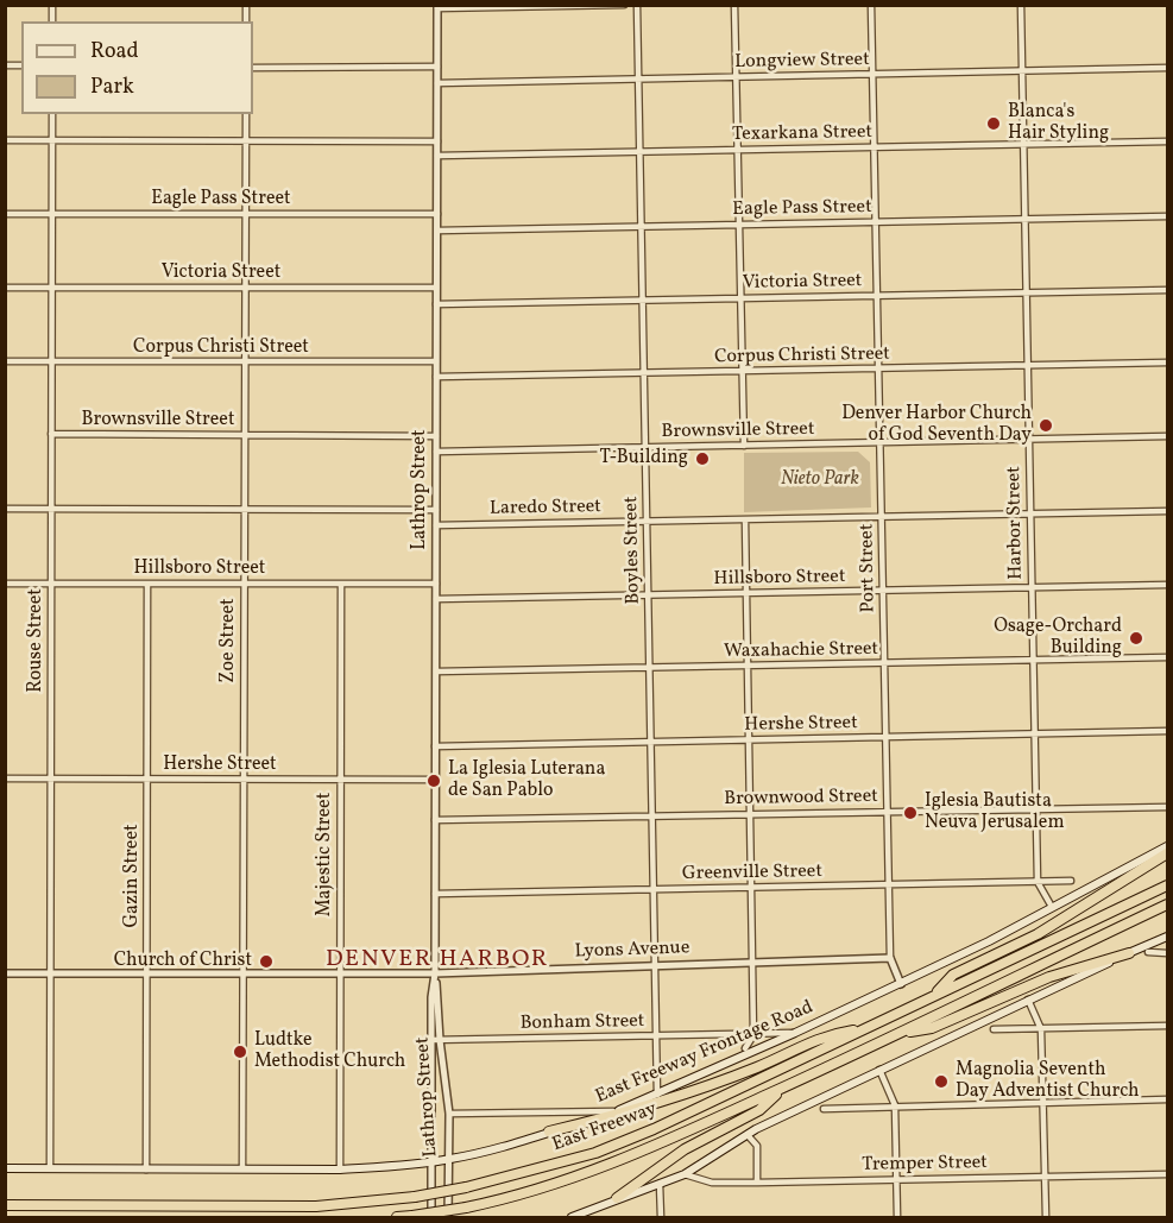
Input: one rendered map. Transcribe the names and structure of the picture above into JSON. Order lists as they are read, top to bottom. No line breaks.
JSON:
{"streets":{"highway":["East Freeway"],"main road":["East Freeway Frontage Road"],"street":["Longview Street","Texarkana Street","Eagle Pass Street","Victoria Street","Corpus Christi Street","Brownsville Street","Lathrop Street","Laredo Street","Harbor Street","Boyles Street","Port Street","Hillsboro Street","Rouse Street","Zoe Street","Waxahachie Street","Hershe Street","Brownwood Street","Majestic Street","Greenville Street","Gazin Street","Lyons Avenue","Bonham Street","Tremper Street"]},"crossings":[["Longview Street","Lathrop Street"],["Longview Street","Harbor Street"],["Longview Street","Boyles Street"],["Longview Street","Port Street"],["Texarkana Street","Lathrop Street"],["Texarkana Street","Harbor Street"],["Texarkana Street","Boyles Street"],["Texarkana Street","Port Street"],["Eagle Pass Street","Lathrop Street"],["Eagle Pass Street","Harbor Street"],["Eagle Pass Street","Boyles Street"],["Eagle Pass Street","Port Street"],["Eagle Pass Street","Rouse Street"],["Eagle Pass Street","Zoe Street"],["Victoria Street","Lathrop Street"],["Victoria Street","Harbor Street"],["Victoria Street","Boyles Street"],["Victoria Street","Port Street"],["Victoria Street","Rouse Street"],["Victoria Street","Zoe Street"],["Corpus Christi Street","Lathrop Street"],["Corpus Christi Street","Harbor Street"],["Corpus Christi Street","Boyles Street"],["Corpus Christi Street","Port Street"],["Corpus Christi Street","Rouse Street"],["Corpus Christi Street","Zoe Street"],["Brownsville Street","Lathrop Street"],["Brownsville Street","Harbor Street"],["Brownsville Street","Boyles Street"],["Brownsville Street","Port Street"],["Brownsville Street","Rouse Street"],["Brownsville Street","Zoe Street"],["Lathrop Street","Laredo Street"],["Lathrop Street","Hillsboro Street"],["Lathrop Street","Waxahachie Street"],["Lathrop Street","Hershe Street"],["Lathrop Street","Brownwood Street"],["Lathrop Street","Greenville Street"],["Lathrop Street","Lyons Avenue"],["Lathrop Street","Bonham Street"],["Lathrop Street","East Freeway Frontage Road"],["Laredo Street","Harbor Street"],["Laredo Street","Boyles Street"],["Laredo Street","Port Street"],["Harbor Street","Hillsboro Street"],["Harbor Street","Waxahachie Street"],["Harbor Street","Hershe Street"],["Harbor Street","Brownwood Street"],["Harbor Street","Greenville Street"],["Harbor Street","East Freeway Frontage Road"],["Boyles Street","Hillsboro Street"],["Boyles Street","Waxahachie Street"],["Boyles Street","Hershe Street"],["Boyles Street","Brownwood Street"],["Boyles Street","Greenville Street"],["Boyles Street","Lyons Avenue"],["Boyles Street","Bonham Street"],["Boyles Street","East Freeway Frontage Road"],["Port Street","Hillsboro Street"],["Port Street","Waxahachie Street"],["Port Street","Hershe Street"],["Port Street","Brownwood Street"],["Port Street","Greenville Street"],["Port Street","Lyons Avenue"],["Hillsboro Street","Rouse Street"],["Hillsboro Street","Zoe Street"],["Hillsboro Street","Majestic Street"],["Hillsboro Street","Gazin Street"],["Rouse Street","Hershe Street"],["Rouse Street","Lyons Avenue"],["Rouse Street","East Freeway Frontage Road"],["Zoe Street","Hershe Street"],["Zoe Street","Lyons Avenue"],["Zoe Street","East Freeway Frontage Road"],["Hershe Street","Majestic Street"],["Hershe Street","Gazin Street"],["Majestic Street","Lyons Avenue"],["Majestic Street","East Freeway Frontage Road"],["Gazin Street","Lyons Avenue"],["Gazin Street","East Freeway Frontage Road"],["Bonham Street","East Freeway Frontage Road"]],"districts":["DENVER HARBOR"],"parks":["Nieto Park"],"places":["Blanca's Hair Styling","Denver Harbor Church of God Seventh Day","T-Building","Osage-Orchard Building","La Iglesia Luterana de San Pablo","Iglesia Bautista Neuva Jerusalem","Church of Christ","Ludtke Methodist Church","Magnolia Seventh Day Adventist Church"],"legend":["Road","Park"]}
